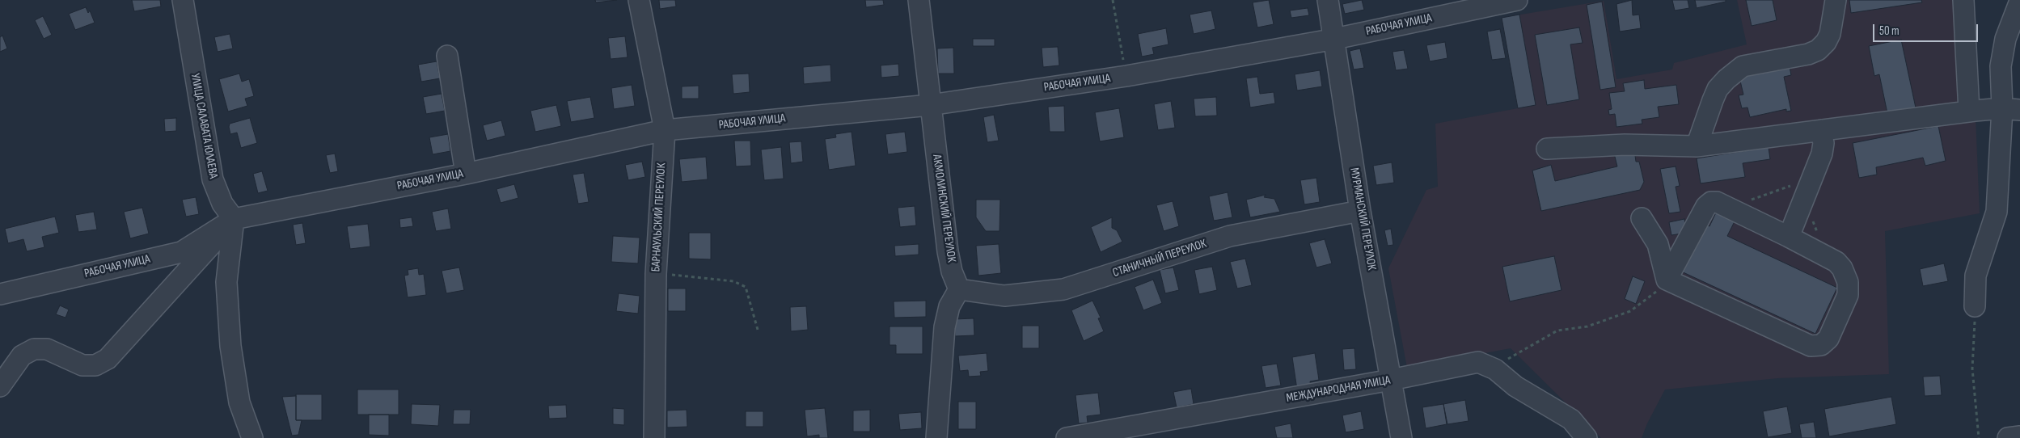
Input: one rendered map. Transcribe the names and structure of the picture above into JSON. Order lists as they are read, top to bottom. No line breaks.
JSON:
{"streets":{"street":["РАБОЧАЯ УЛИЦА","УЛИЦА САЛАВАТА ЮЛАЕВА","АКМОЛИНСКИЙ ПЕРЕУЛОК","БАРНАУЛЬСКИЙ ПЕРЕУЛОК","МУРМАНСКИЙ ПЕРЕУЛОК","СТАНИЧНЫЙ ПЕРЕУЛОК","МЕЖДУНАРОДНАЯ УЛИЦА"]},"crossings":[["РАБОЧАЯ УЛИЦА","УЛИЦА САЛАВАТА ЮЛАЕВА"],["РАБОЧАЯ УЛИЦА","АКМОЛИНСКИЙ ПЕРЕУЛОК"],["РАБОЧАЯ УЛИЦА","БАРНАУЛЬСКИЙ ПЕРЕУЛОК"],["РАБОЧАЯ УЛИЦА","МУРМАНСКИЙ ПЕРЕУЛОК"],["АКМОЛИНСКИЙ ПЕРЕУЛОК","СТАНИЧНЫЙ ПЕРЕУЛОК"],["МУРМАНСКИЙ ПЕРЕУЛОК","СТАНИЧНЫЙ ПЕРЕУЛОК"],["МУРМАНСКИЙ ПЕРЕУЛОК","МЕЖДУНАРОДНАЯ УЛИЦА"]],"scale_bar":"50 m"}
